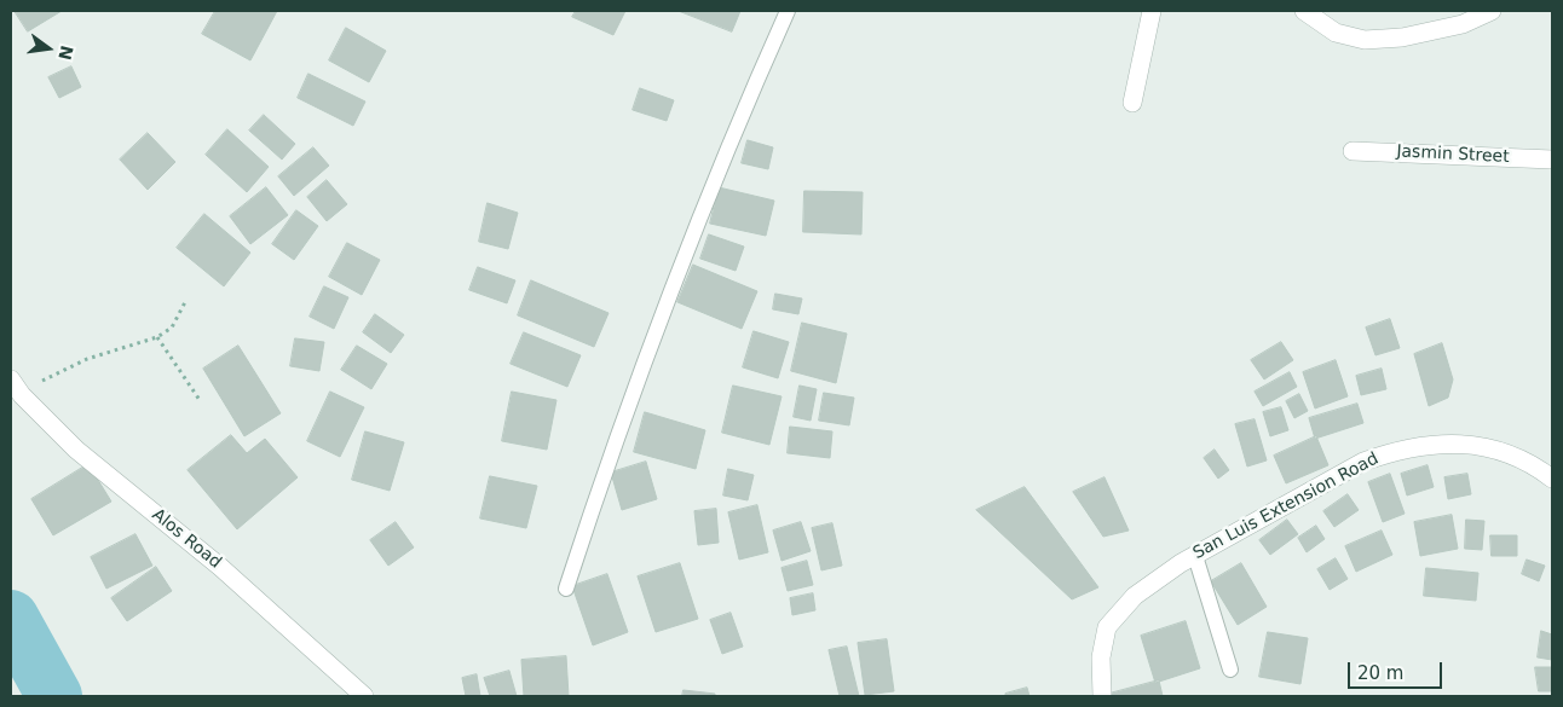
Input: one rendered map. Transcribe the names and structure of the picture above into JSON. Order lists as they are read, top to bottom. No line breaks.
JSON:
{"streets":{"street":["Jasmin Street","San Luis Extension Road","Alos Road"]},"scale_bar":"20 m","north":"right"}
